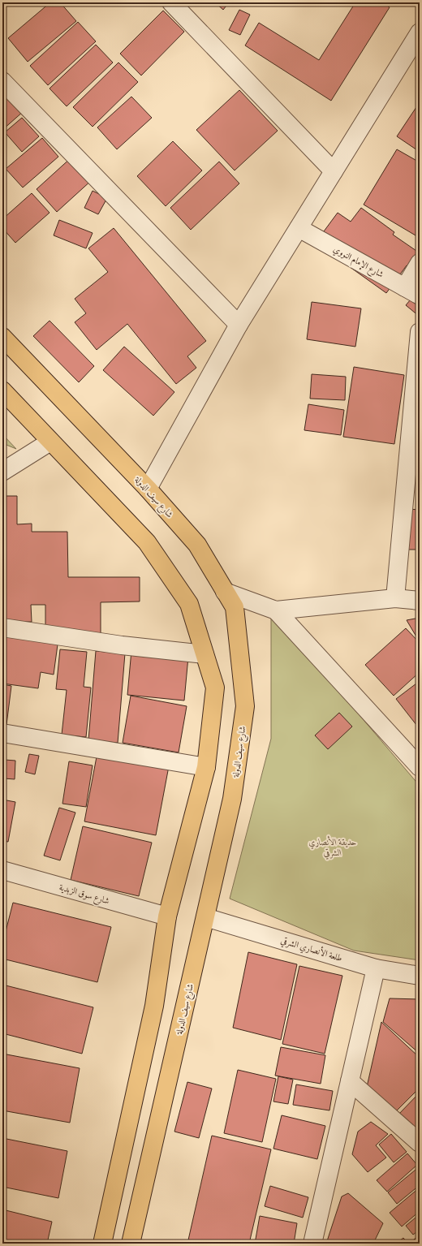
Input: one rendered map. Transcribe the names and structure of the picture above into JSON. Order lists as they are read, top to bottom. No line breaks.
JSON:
{"streets":{"main road":["شارع سيف الدولة"],"street":["شارع الإمام النووي","شارع سوق الزبدية","طلعة الأنصاري الشرقي"]},"crossings":[["شارع سيف الدولة","طلعة الأنصاري الشرقي"]],"parks":["حديقة الأنصاري الشرقي"]}
